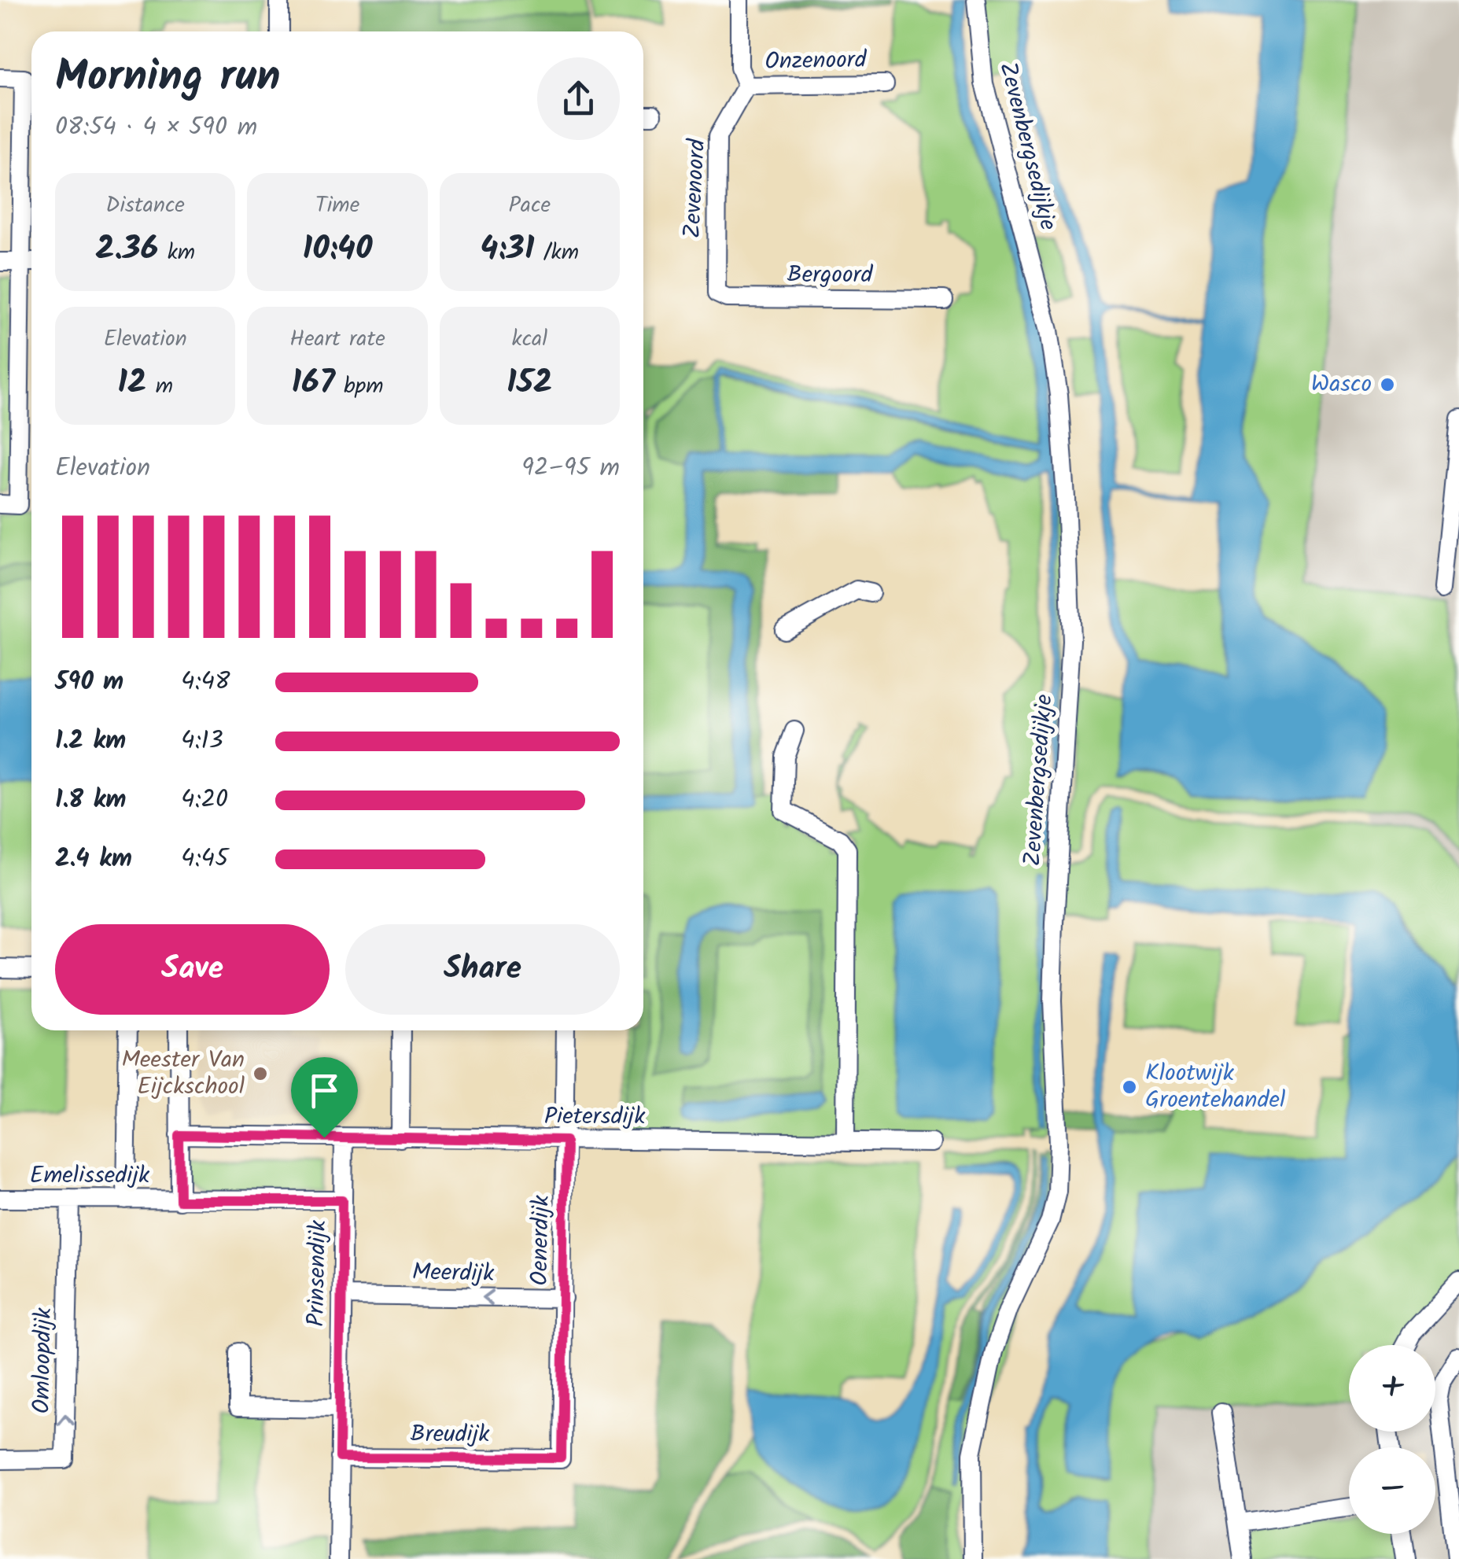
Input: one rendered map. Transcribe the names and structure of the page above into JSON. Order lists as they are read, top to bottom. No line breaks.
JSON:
{"streets":{"street":["Onzenoord","Zevenbergsedijkje","Zevenoord","Bergoord","Pietersdijk","Emelissedijk","Oenerdijk","Prinsendijk","Meerdijk","Omloopdijk","Breudijk"]},"crossings":[["Onzenoord","Zevenoord"],["Zevenoord","Bergoord"],["Pietersdijk","Oenerdijk"],["Pietersdijk","Prinsendijk"],["Emelissedijk","Prinsendijk"],["Emelissedijk","Omloopdijk"],["Oenerdijk","Meerdijk"],["Oenerdijk","Breudijk"],["Prinsendijk","Meerdijk"],["Prinsendijk","Breudijk"]],"one_way":["Meerdijk","Omloopdijk"],"places":["Wasco","Meester Van Eijckschool","Klootwijk Groentehandel"],"page":{"heading":["Morning run","08:54 · 4 × 590 m"],"stats":[["Distance","2.36 km"],["Time","10:40"],["Pace","4:31 /km"],["Elevation","12 m"],["Heart rate","167 bpm"],["kcal","152"]],"chart":["Elevation","92–95 m"],"list":[{"name":"590 m","note":"4:48"},{"name":"1.2 km","note":"4:13"},{"name":"1.8 km","note":"4:20"},{"name":"2.4 km","note":"4:45"}],"buttons":["Save","Share"],"map_buttons":["+","−"]}}
